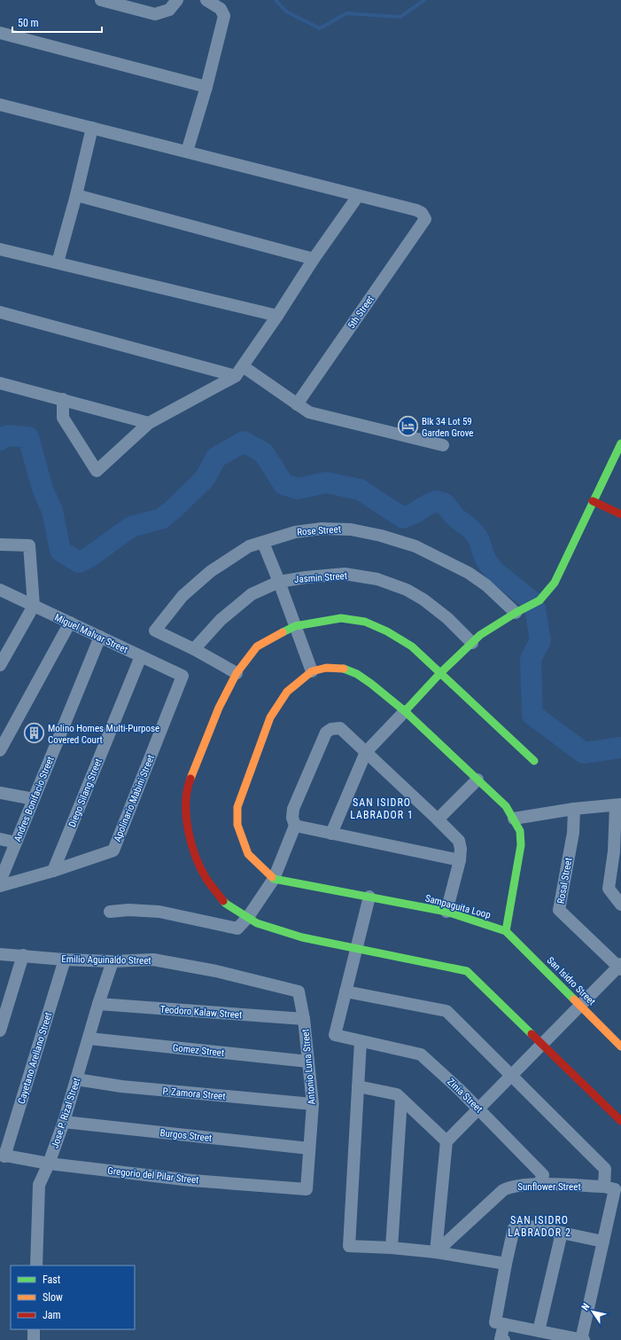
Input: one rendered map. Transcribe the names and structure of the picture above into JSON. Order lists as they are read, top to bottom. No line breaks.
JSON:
{"streets":{"street":["5th Street","Rose Street","Jasmin Street","Miguel Malvar Street","Diego Silang Street","Apolinario Mabini Street","Andres Bonifacio Street","Rosal Street","Sampaguita Loop","Emilio Aguinaldo Street","San Isidro Street","Teodoro Kalaw Street","Gomez Street","Cayetano Arellano Street","Antonio Luna Street","P. Zamora Street","Zinia Street","Jose P. Rizal Street","Burgos Street","Gregorio del Pilar Street","Sunflower Street"]},"crossings":[["Rose Street","Jasmin Street"],["Miguel Malvar Street","Diego Silang Street"],["Miguel Malvar Street","Apolinario Mabini Street"],["Miguel Malvar Street","Andres Bonifacio Street"],["Diego Silang Street","Apolinario Mabini Street"],["Sampaguita Loop","San Isidro Street"],["Emilio Aguinaldo Street","Cayetano Arellano Street"],["Emilio Aguinaldo Street","Antonio Luna Street"],["Emilio Aguinaldo Street","Jose P. Rizal Street"],["Teodoro Kalaw Street","Antonio Luna Street"],["Teodoro Kalaw Street","Jose P. Rizal Street"],["Gomez Street","Antonio Luna Street"],["Gomez Street","Jose P. Rizal Street"],["Cayetano Arellano Street","Gregorio del Pilar Street"],["Antonio Luna Street","P. Zamora Street"],["Antonio Luna Street","Burgos Street"],["Antonio Luna Street","Gregorio del Pilar Street"],["P. Zamora Street","Jose P. Rizal Street"],["Zinia Street","Sunflower Street"],["Jose P. Rizal Street","Burgos Street"],["Jose P. Rizal Street","Gregorio del Pilar Street"]],"districts":["SAN ISIDRO LABRADOR 1","SAN ISIDRO LABRADOR 2"],"places":{"hotel":["Blk 34 Lot 59 Garden Grove"],"building":["Molino Homes Multi-Purpose Covered Court"]},"legend":["Fast","Slow","Jam"],"scale_bar":"50 m","north":"top left"}
